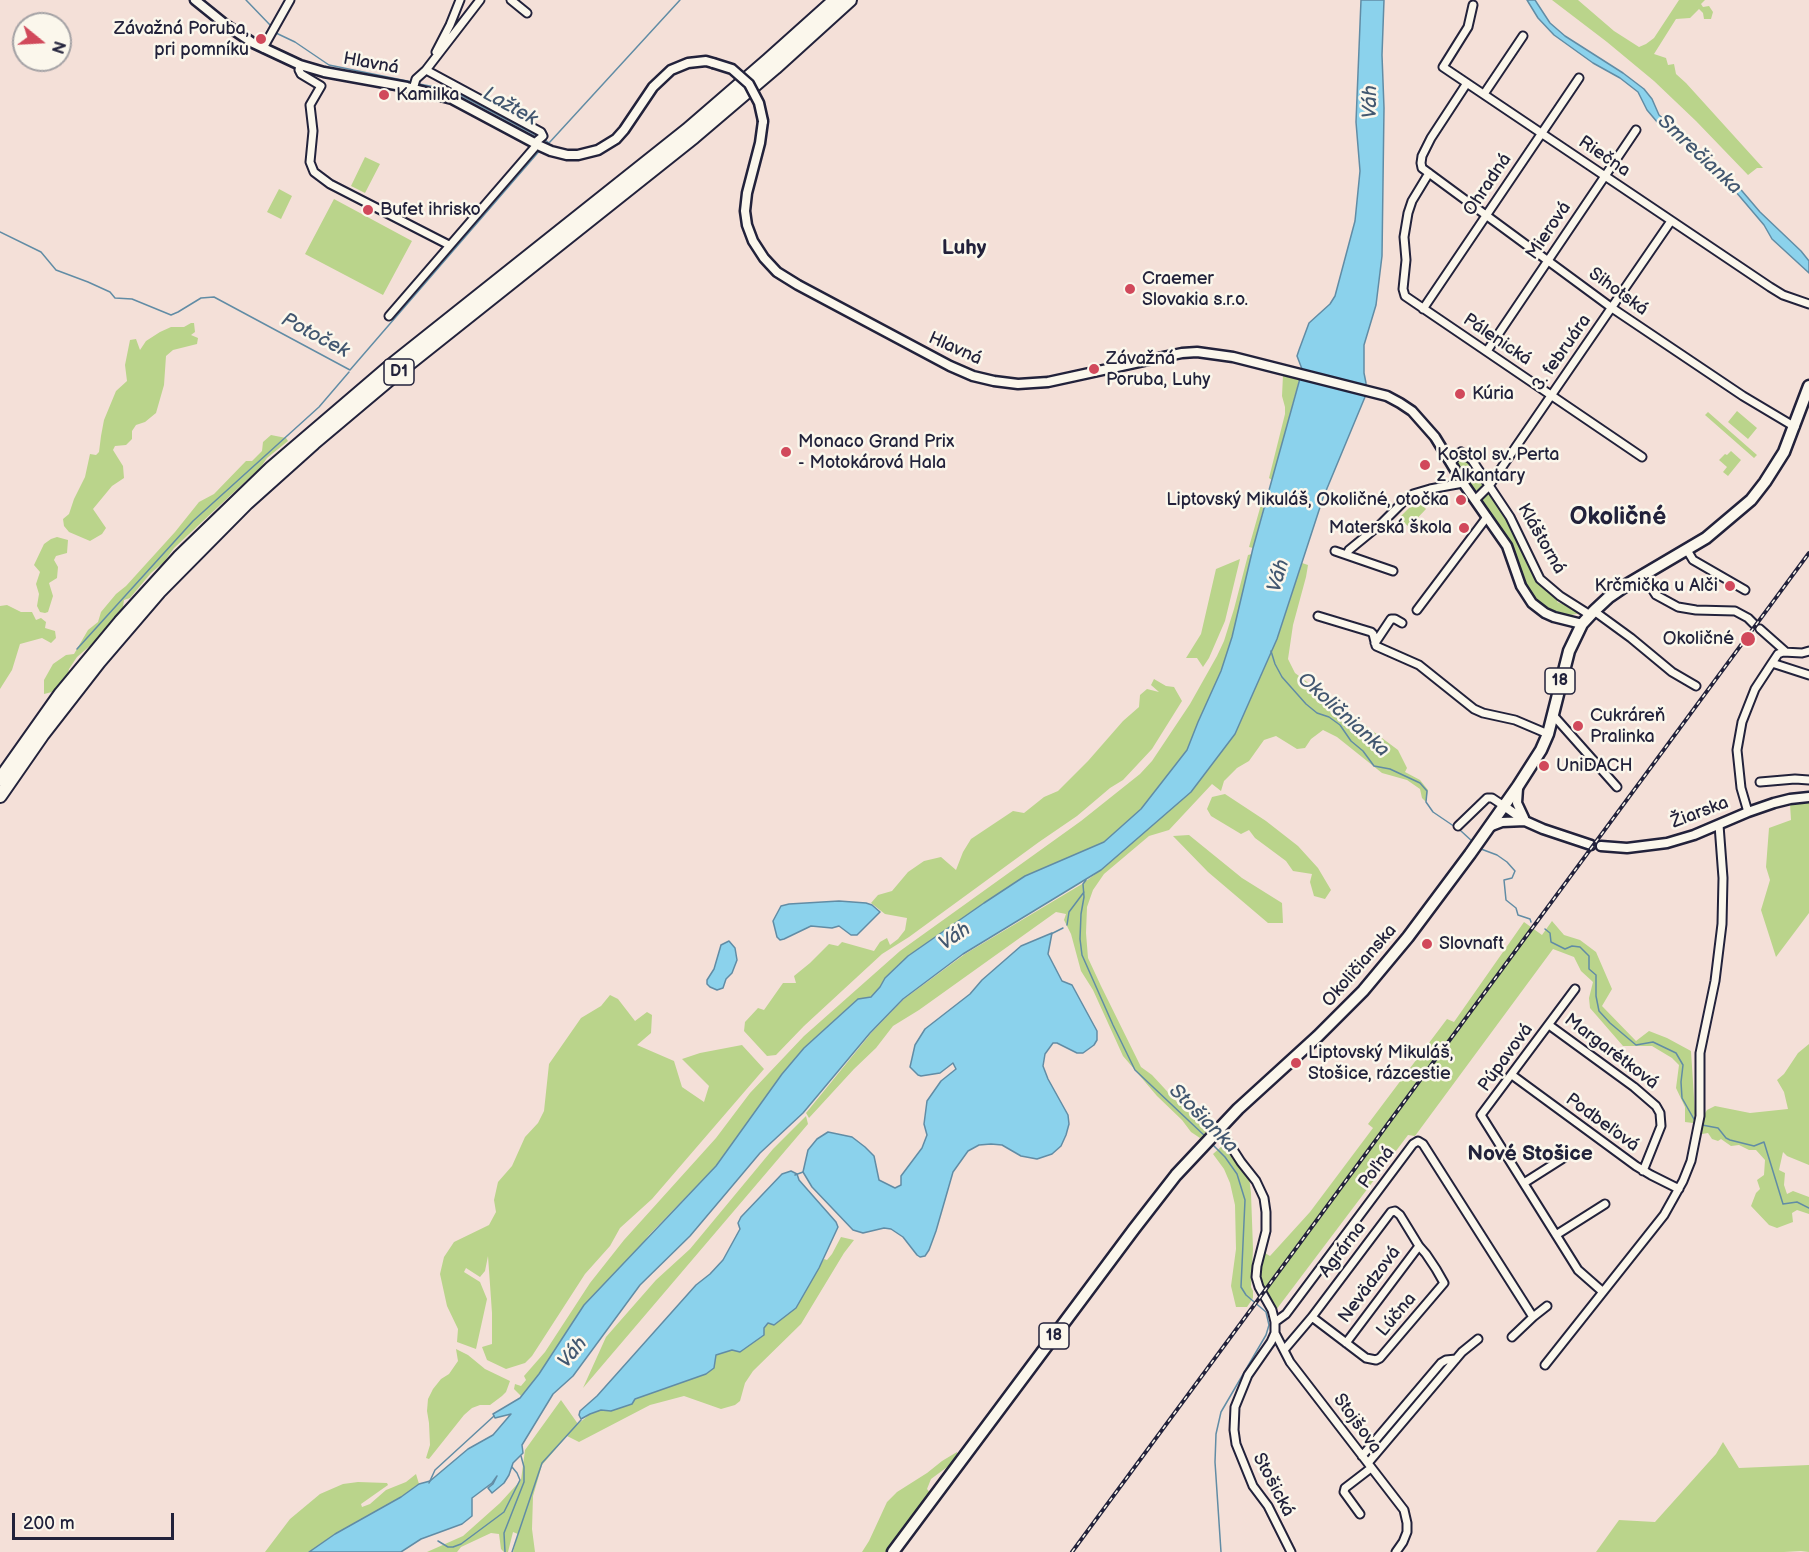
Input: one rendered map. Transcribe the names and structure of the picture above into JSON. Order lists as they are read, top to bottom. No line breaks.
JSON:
{"streets":{"highway":["D1"],"main road":["18","Okoličianska"],"street":["Hlavná","Riečna","Ohradná","Mierová","Sihotská","Pálenická","3. februára","Kláštorná","Žiarska","Margarétková","Púpavová","Podbeľová","Poľná","Agrárna","Nevädzová","Lúčna","Stojšova","Stošická"]},"crossings":[["Hlavná","Kláštorná"],["Riečna","Ohradná"],["Riečna","Mierová"],["Riečna","3. februára"],["Ohradná","Sihotská"],["Ohradná","Pálenická"],["Mierová","Sihotská"],["Mierová","Pálenická"],["Sihotská","Pálenická"],["Sihotská","3. februára"],["Sihotská","Okoličianska"],["Pálenická","3. februára"],["3. februára","Kláštorná"],["Kláštorná","Okoličianska"],["18","Okoličianska"],["Žiarska","Okoličianska"],["Margarétková","Púpavová"],["Margarétková","Podbeľová"],["Púpavová","Podbeľová"],["Agrárna","Nevädzová"],["Agrárna","Lúčna"],["Agrárna","Stojšova"],["Nevädzová","Lúčna"],["Stojšova","Stošická"]],"districts":["Luhy","Okoličné","Nové Stošice"],"water":["Váh","Lažtek","Smrečianka","Potoček","Okoličnianka","Stošianka"],"places":["Závažná Poruba, pri pomníku","Kamilka","Bufet ihrisko","Craemer Slovakia s.r.o.","Závažná Poruba, Luhy","Kúria","Monaco Grand Prix - Motokárová Hala","Kostol sv. Perta z Alkantary","Liptovský Mikuláš, Okoličné, otočka","Materská škola","Krčmička u Alči","Okoličné","Cukráreň Pralinka","UniDACH","Slovnaft","Liptovský Mikuláš, Stošice, rázcestie"],"scale_bar":"200 m","north":"right"}
